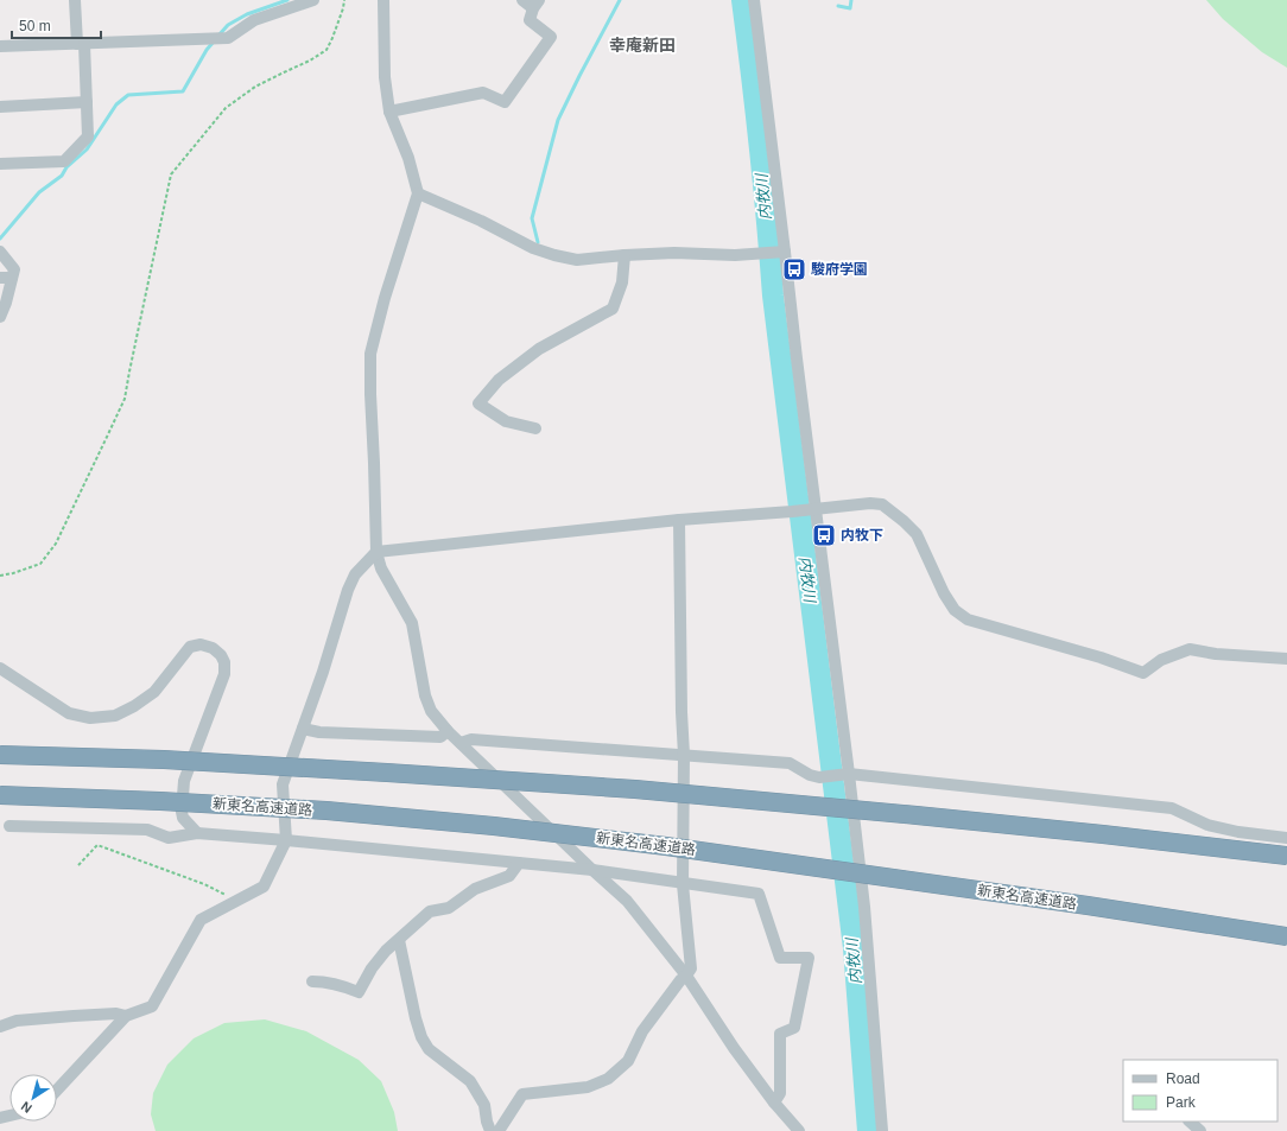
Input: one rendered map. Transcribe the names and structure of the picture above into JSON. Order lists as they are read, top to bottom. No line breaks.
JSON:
{"streets":{"highway":["新東名高速道路"]},"districts":["幸庵新田"],"water":["内牧川"],"places":{"bus stop":["駿府学園","内牧下"]},"legend":["Road","Park"],"scale_bar":"50 m","north":"bottom left"}
